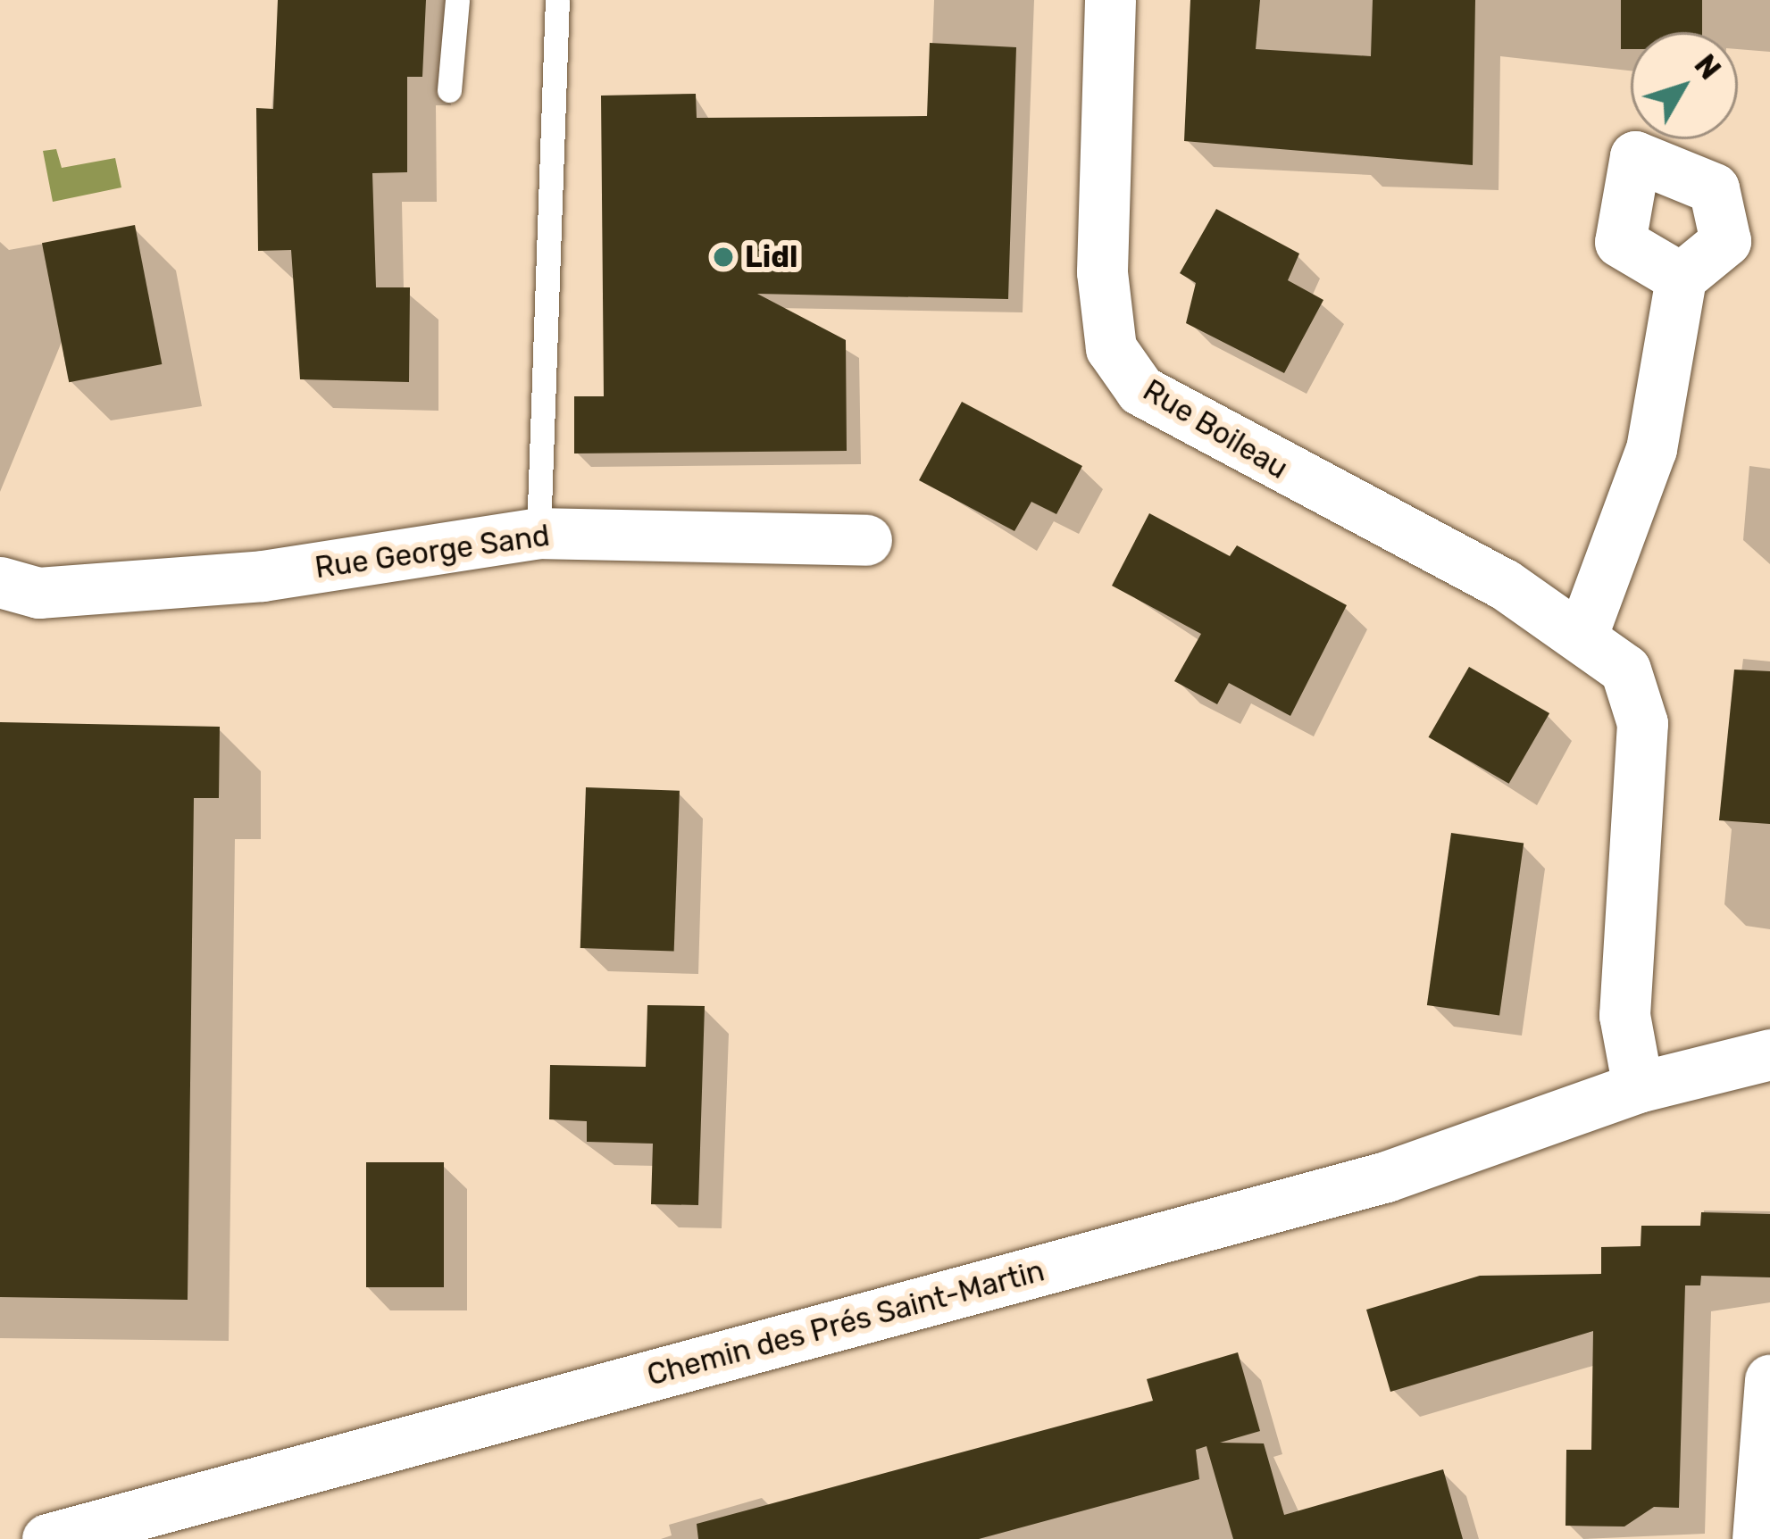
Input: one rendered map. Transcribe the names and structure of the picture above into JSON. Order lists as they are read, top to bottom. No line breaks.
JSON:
{"streets":{"street":["Rue Boileau","Rue George Sand","Chemin des Prés Saint-Martin"]},"crossings":[["Rue Boileau","Chemin des Prés Saint-Martin"]],"places":["Lidl"],"north":"top right"}
